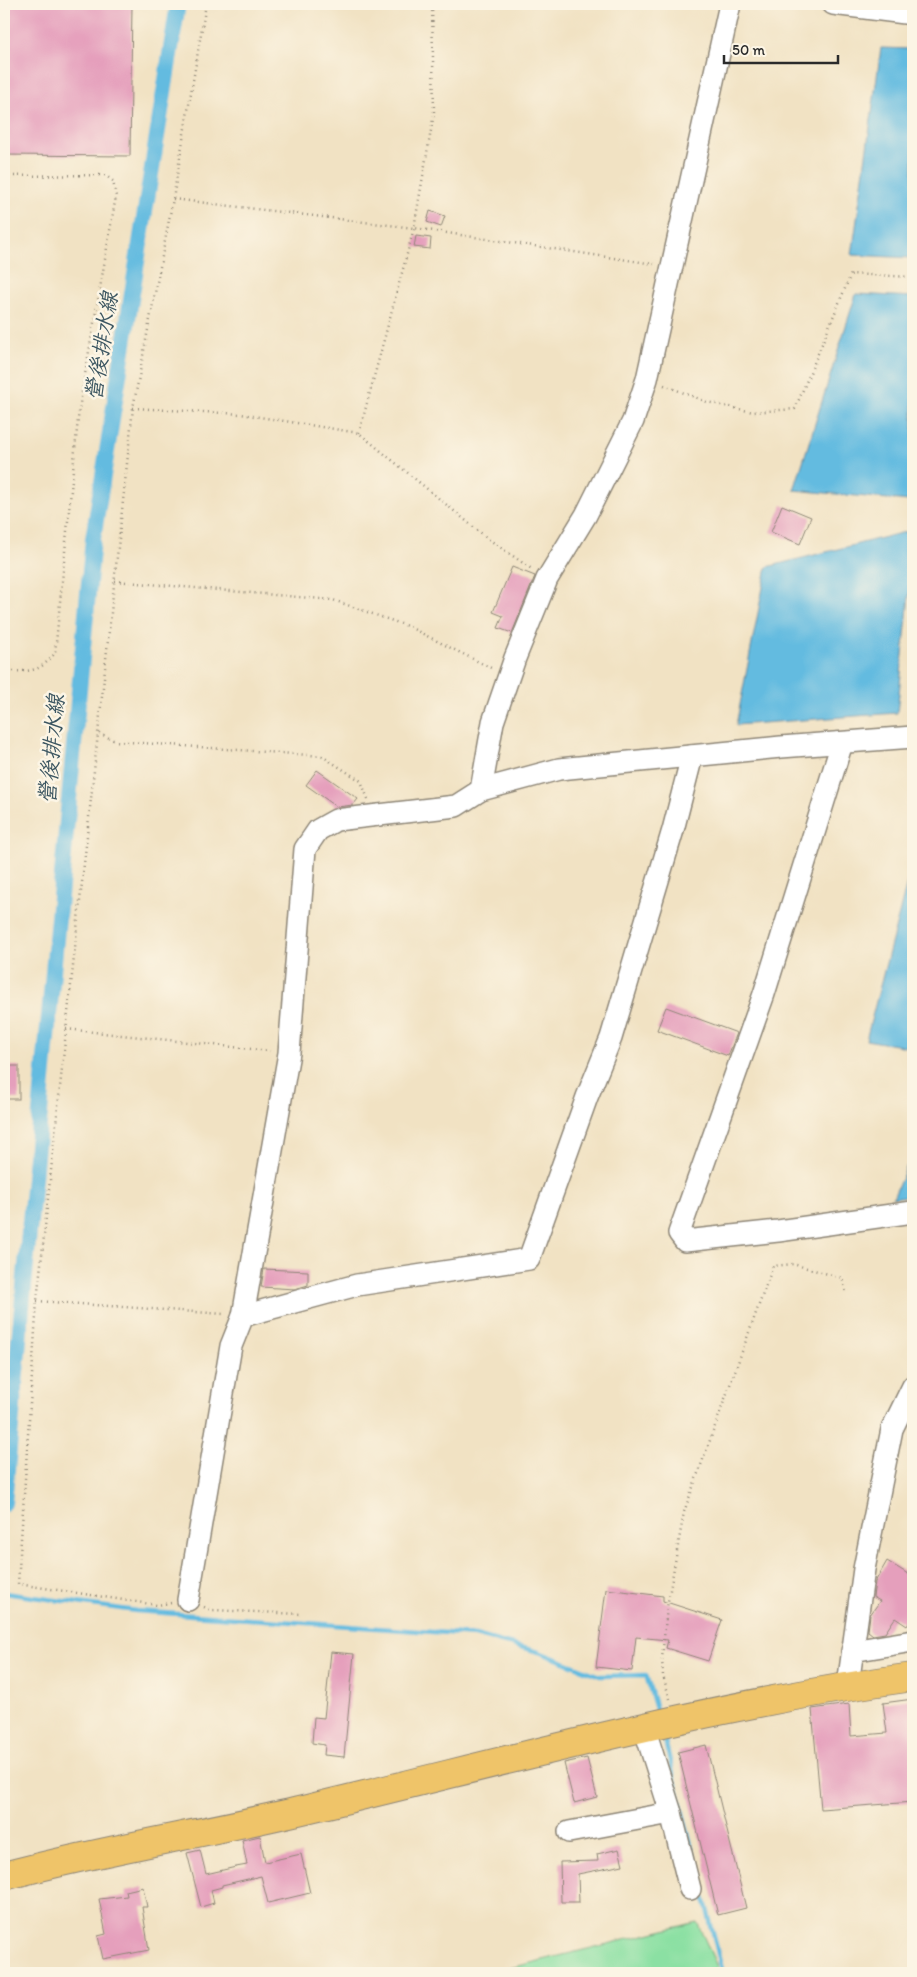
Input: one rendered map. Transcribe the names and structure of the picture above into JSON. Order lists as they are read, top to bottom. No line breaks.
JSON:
{"water":["營後排水線"],"scale_bar":"50 m"}
